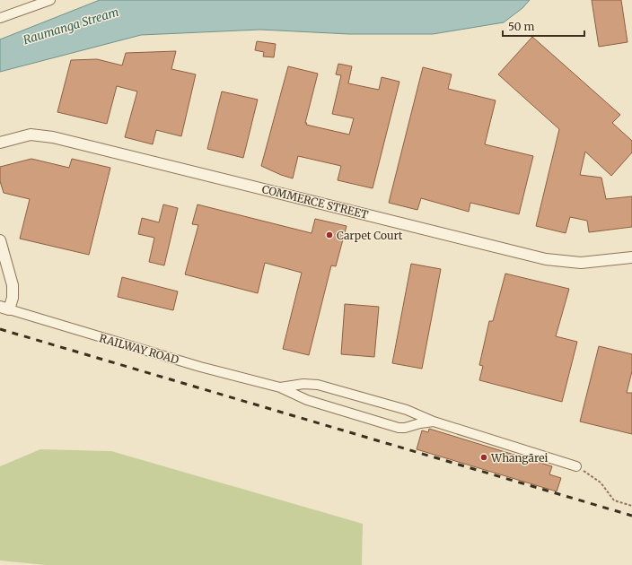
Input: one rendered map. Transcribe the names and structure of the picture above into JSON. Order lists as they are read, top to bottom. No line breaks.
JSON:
{"streets":{"street":["COMMERCE STREET","RAILWAY ROAD"]},"water":["Raumanga Stream"],"places":["Carpet Court","Whangārei"],"scale_bar":"50 m"}
